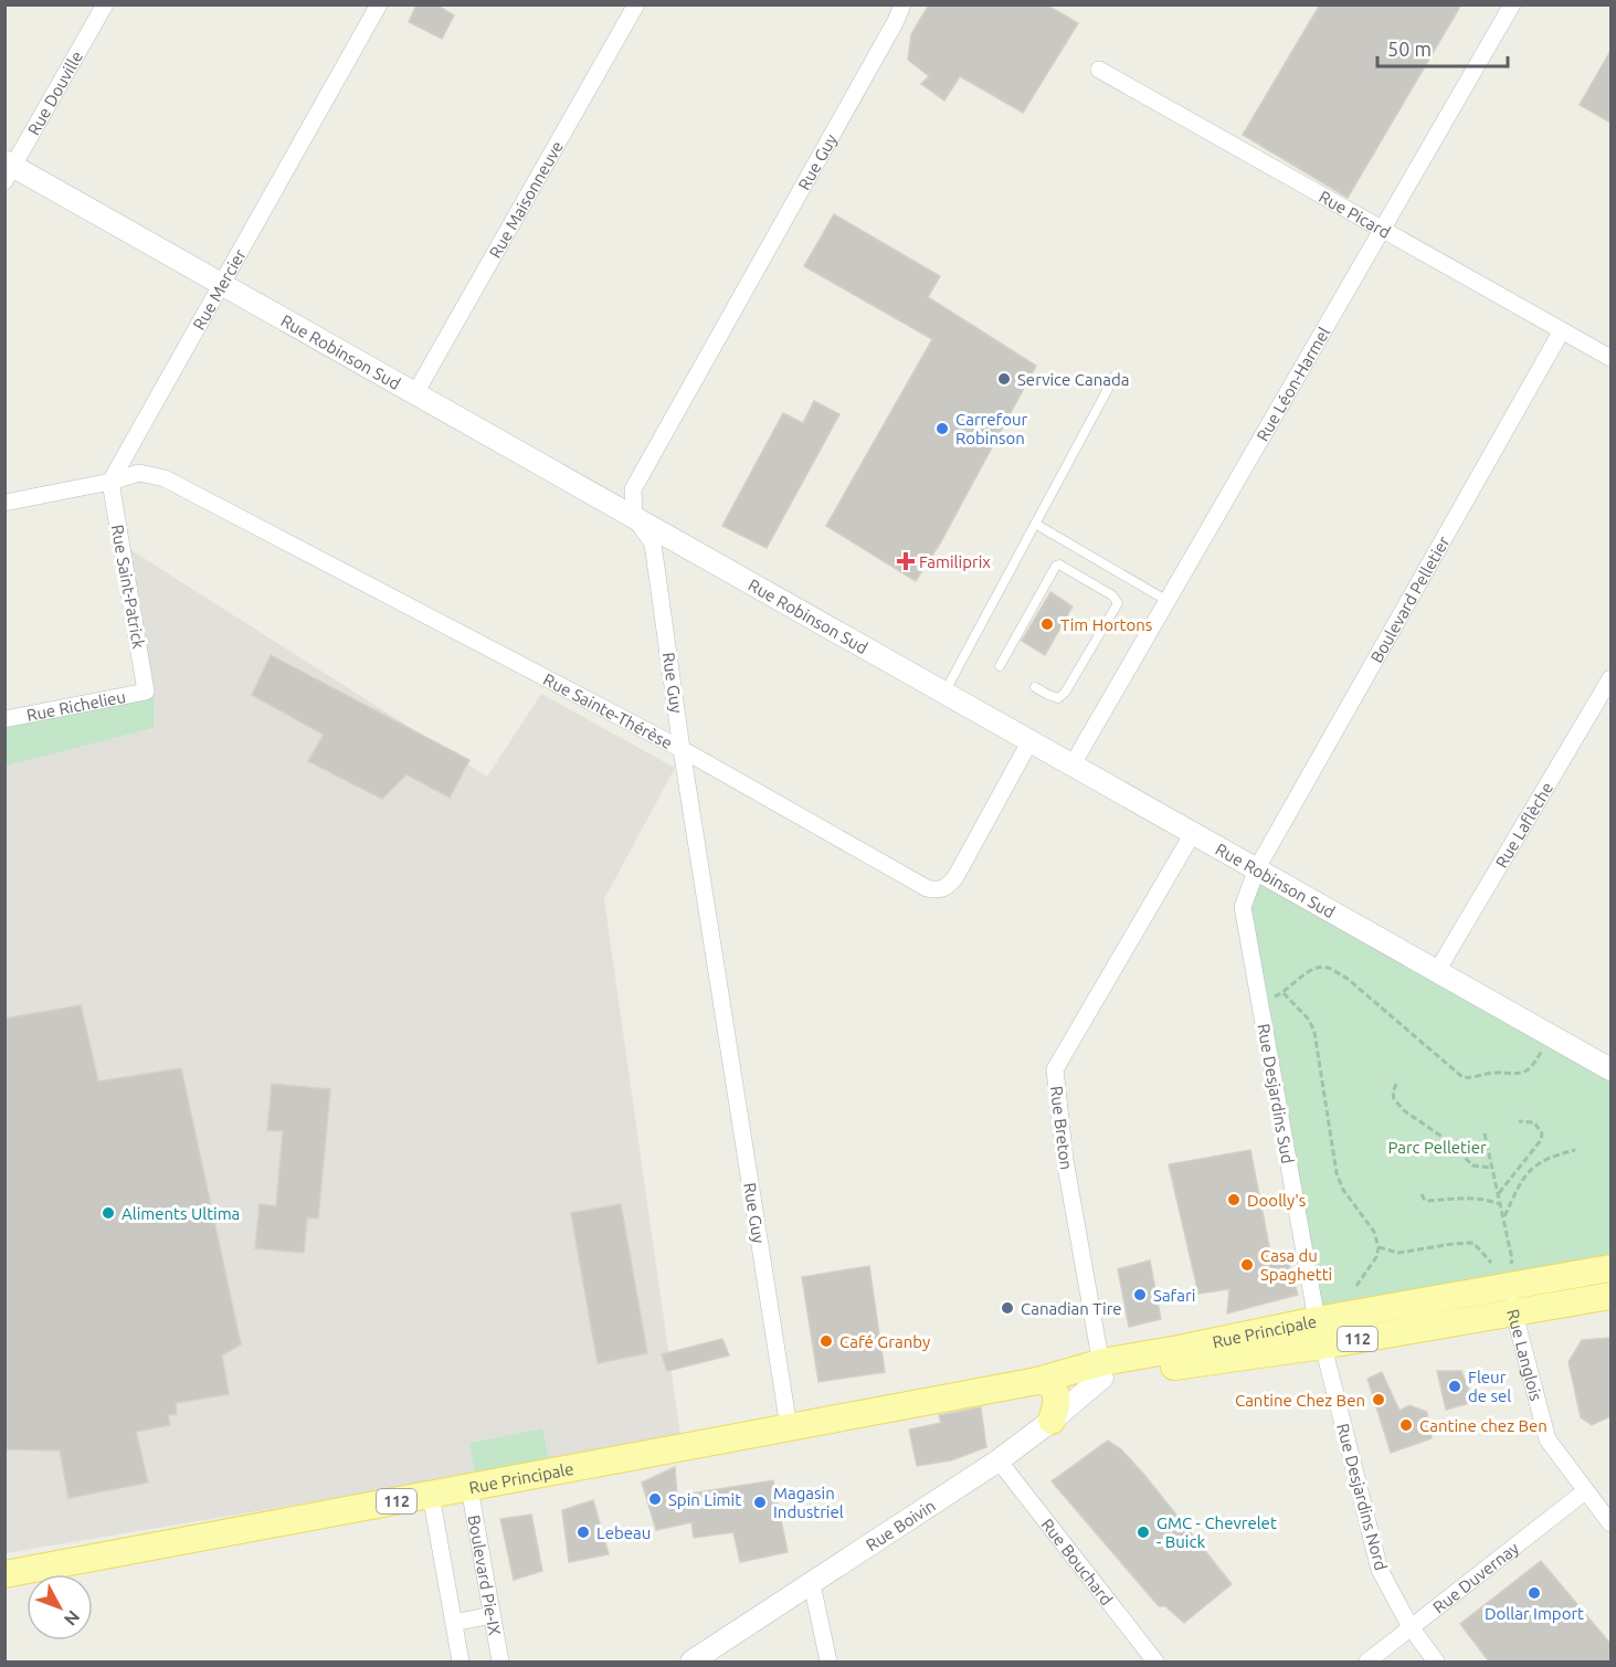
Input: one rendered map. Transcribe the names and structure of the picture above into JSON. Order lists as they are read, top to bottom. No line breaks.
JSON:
{"streets":{"main road":["Rue Principale","112"],"street":["Rue Douville","Rue Guy","Rue Maisonneuve","Rue Picard","Rue Mercier","Rue Robinson Sud","Rue Léon-Harmel","Rue Saint-Patrick","Boulevard Pelletier","Rue Richelieu","Rue Sainte-Thérèse","Rue Laflèche","Rue Desjardins Sud","Rue Breton","Rue Langlois","Rue Desjardins Nord","Rue Boivin","Rue Bouchard","Boulevard Pie-IX","Rue Duvernay"]},"crossings":[["Rue Douville","Rue Robinson Sud"],["Rue Guy","Rue Robinson Sud"],["Rue Guy","Rue Sainte-Thérèse"],["Rue Guy","Rue Principale"],["Rue Maisonneuve","Rue Robinson Sud"],["Rue Picard","Rue Léon-Harmel"],["Rue Picard","Boulevard Pelletier"],["Rue Mercier","Rue Robinson Sud"],["Rue Mercier","Rue Saint-Patrick"],["Rue Mercier","Rue Sainte-Thérèse"],["Rue Robinson Sud","Rue Léon-Harmel"],["Rue Robinson Sud","Boulevard Pelletier"],["Rue Robinson Sud","Rue Sainte-Thérèse"],["Rue Robinson Sud","Rue Laflèche"],["Rue Robinson Sud","Rue Desjardins Sud"],["Rue Robinson Sud","Rue Breton"],["Rue Saint-Patrick","Rue Richelieu"],["Rue Saint-Patrick","Rue Sainte-Thérèse"],["Boulevard Pelletier","Rue Desjardins Sud"],["Rue Desjardins Sud","Rue Principale"],["Rue Desjardins Sud","Rue Desjardins Nord"],["Rue Breton","Rue Principale"],["Rue Breton","Rue Boivin"],["Rue Principale","Rue Langlois"],["Rue Principale","Rue Desjardins Nord"],["Rue Principale","Rue Boivin"],["Rue Principale","Boulevard Pie-IX"],["Rue Langlois","Rue Duvernay"],["Rue Desjardins Nord","Rue Duvernay"],["Rue Boivin","Rue Bouchard"]],"parks":["Parc Pelletier"],"places":{"other":["Service Canada","Carrefour Robinson","Tim Hortons","Doolly's","Aliments Ultima","Casa du Spaghetti","Safari","Canadian Tire","Café Granby","Fleur de sel","Cantine Chez Ben","Cantine chez Ben","Spin Limit","Magasin Industriel","Lebeau","GMC - Chevrelet - Buick","Dollar Import"],"health":["Familiprix"]},"scale_bar":"50 m","north":"bottom right"}
